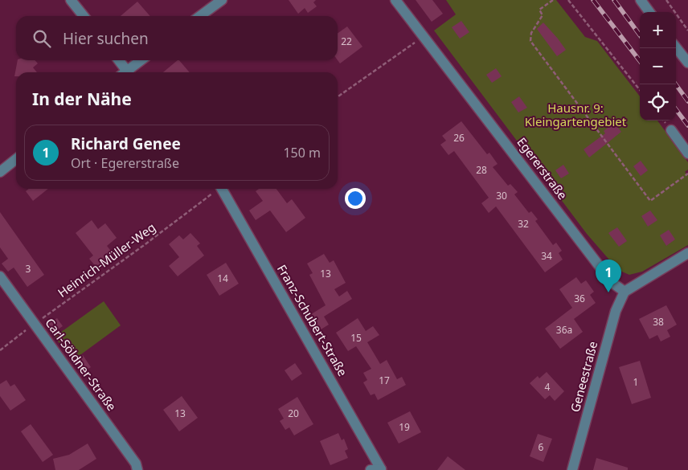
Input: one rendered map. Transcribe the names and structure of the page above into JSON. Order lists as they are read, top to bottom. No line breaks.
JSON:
{"streets":{"street":["Egererstraße","Franz-Schubert-Straße","Carl-Söldner-Straße","Geneestraße"],"path":["Heinrich-Müller-Weg"]},"crossings":[["Egererstraße","Geneestraße"],["Heinrich-Müller-Weg","Carl-Söldner-Straße"]],"parks":["Hausnr. 9: Kleingartengebiet"],"house_numbers":["22","26","28","30","32","34","3","13","14","36","38","36a","15","17","1","4","13","20","19","6"],"page":{"map_buttons":["+","−"],"search":"Hier suchen","heading":"In der Nähe","list":[{"mark":"1","name":"Richard Genee","note":"Ort · Egererstraße","value":"150 m"}],"pins":"1"}}
